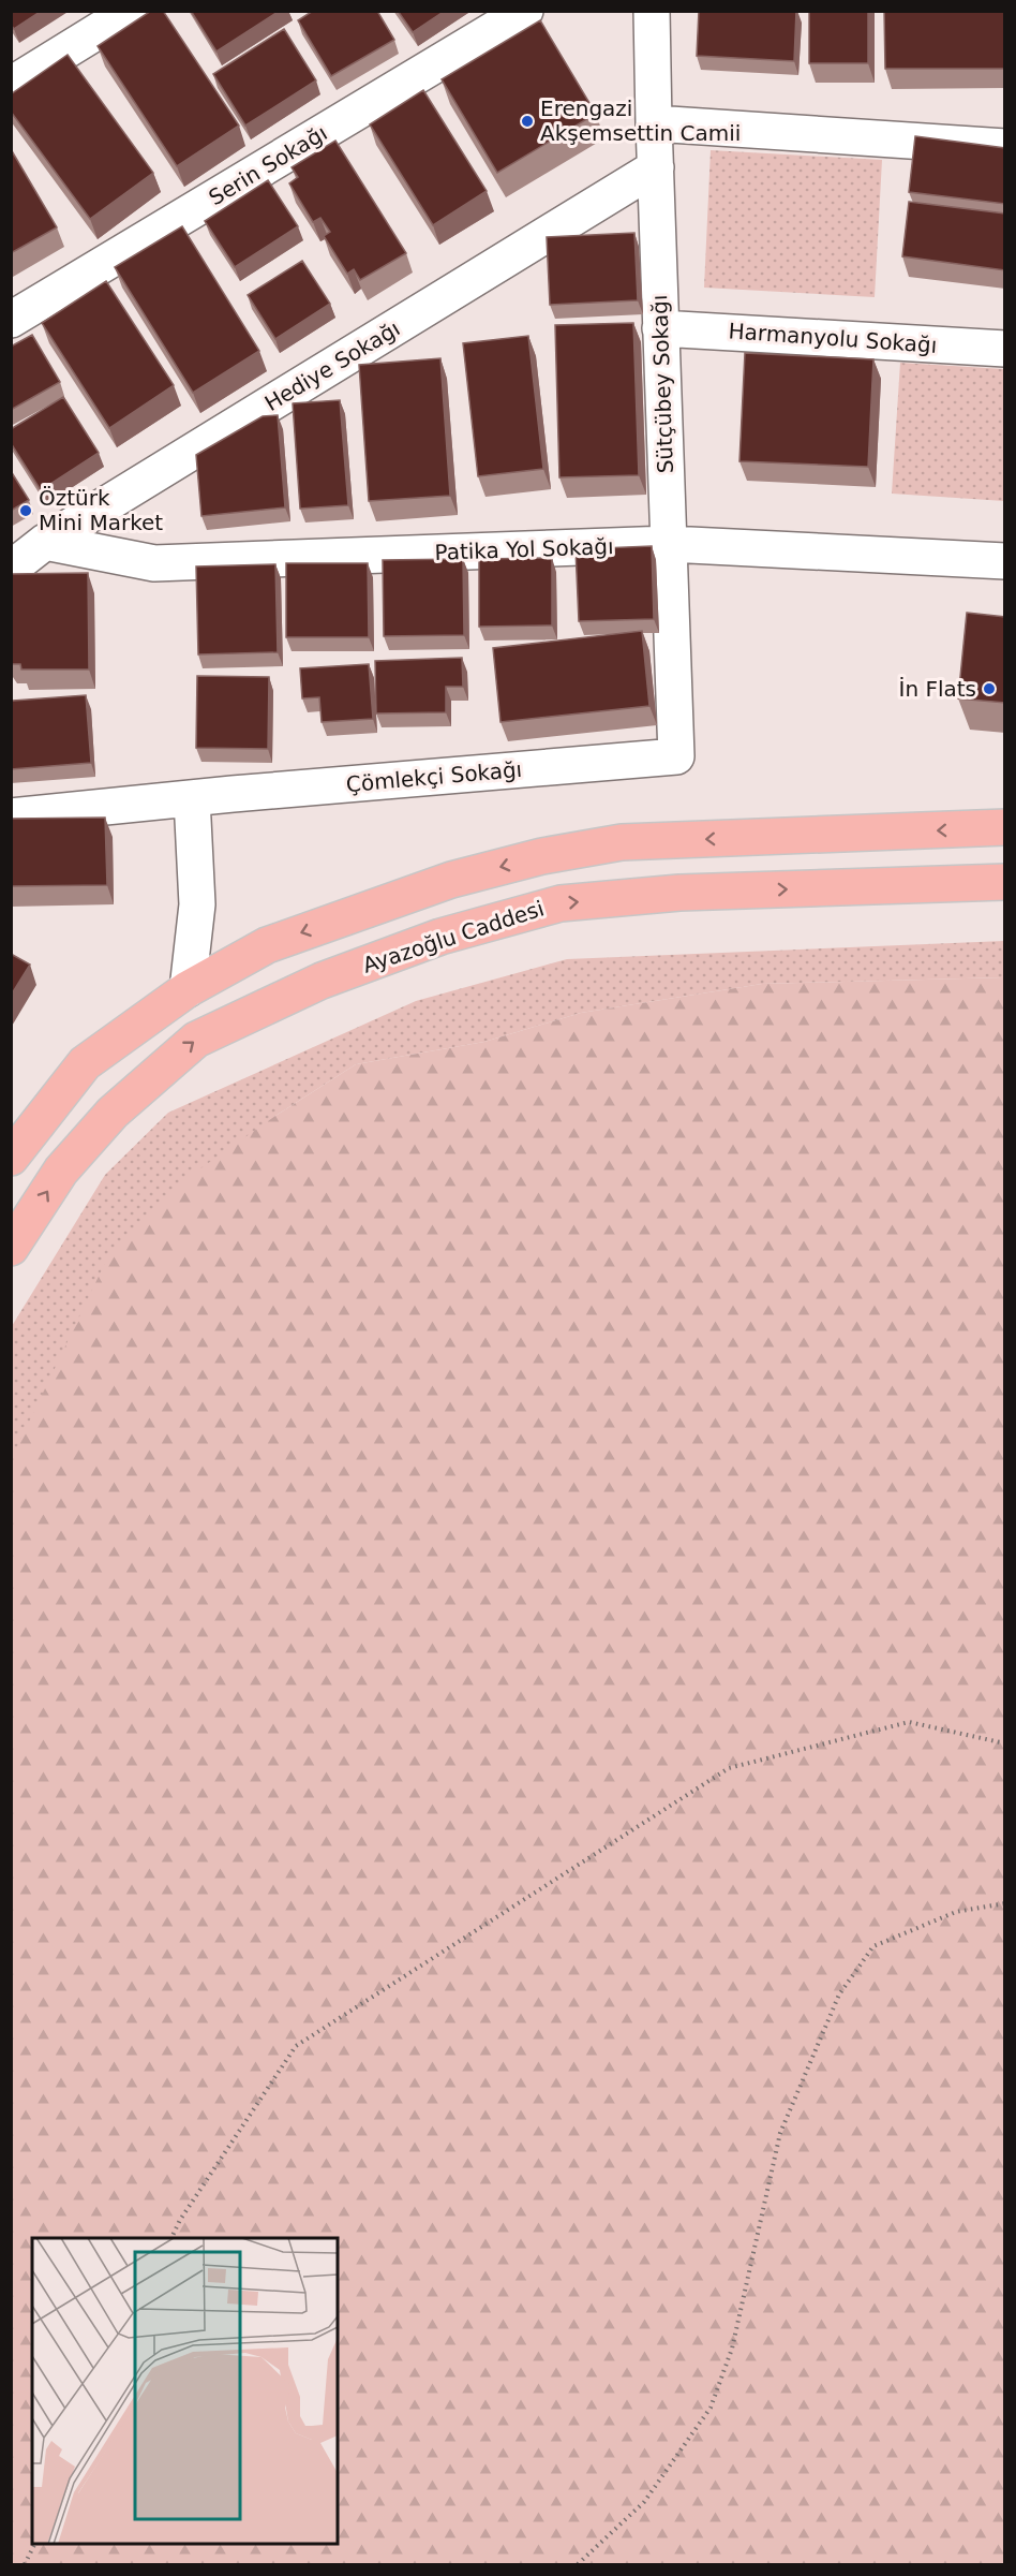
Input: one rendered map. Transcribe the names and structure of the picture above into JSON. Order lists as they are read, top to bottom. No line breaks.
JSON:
{"streets":{"main road":["Ayazoğlu Caddesi"],"street":["Serin Sokağı","Harmanyolu Sokağı","Hediye Sokağı","Sütçübey Sokağı","Patika Yol Sokağı","Çömlekçi Sokağı"]},"crossings":[["Harmanyolu Sokağı","Sütçübey Sokağı"],["Hediye Sokağı","Sütçübey Sokağı"],["Hediye Sokağı","Patika Yol Sokağı"],["Sütçübey Sokağı","Patika Yol Sokağı"],["Sütçübey Sokağı","Çömlekçi Sokağı"]],"places":["Erengazi Akşemsettin Camii","Öztürk Mini Market","İn Flats"]}
